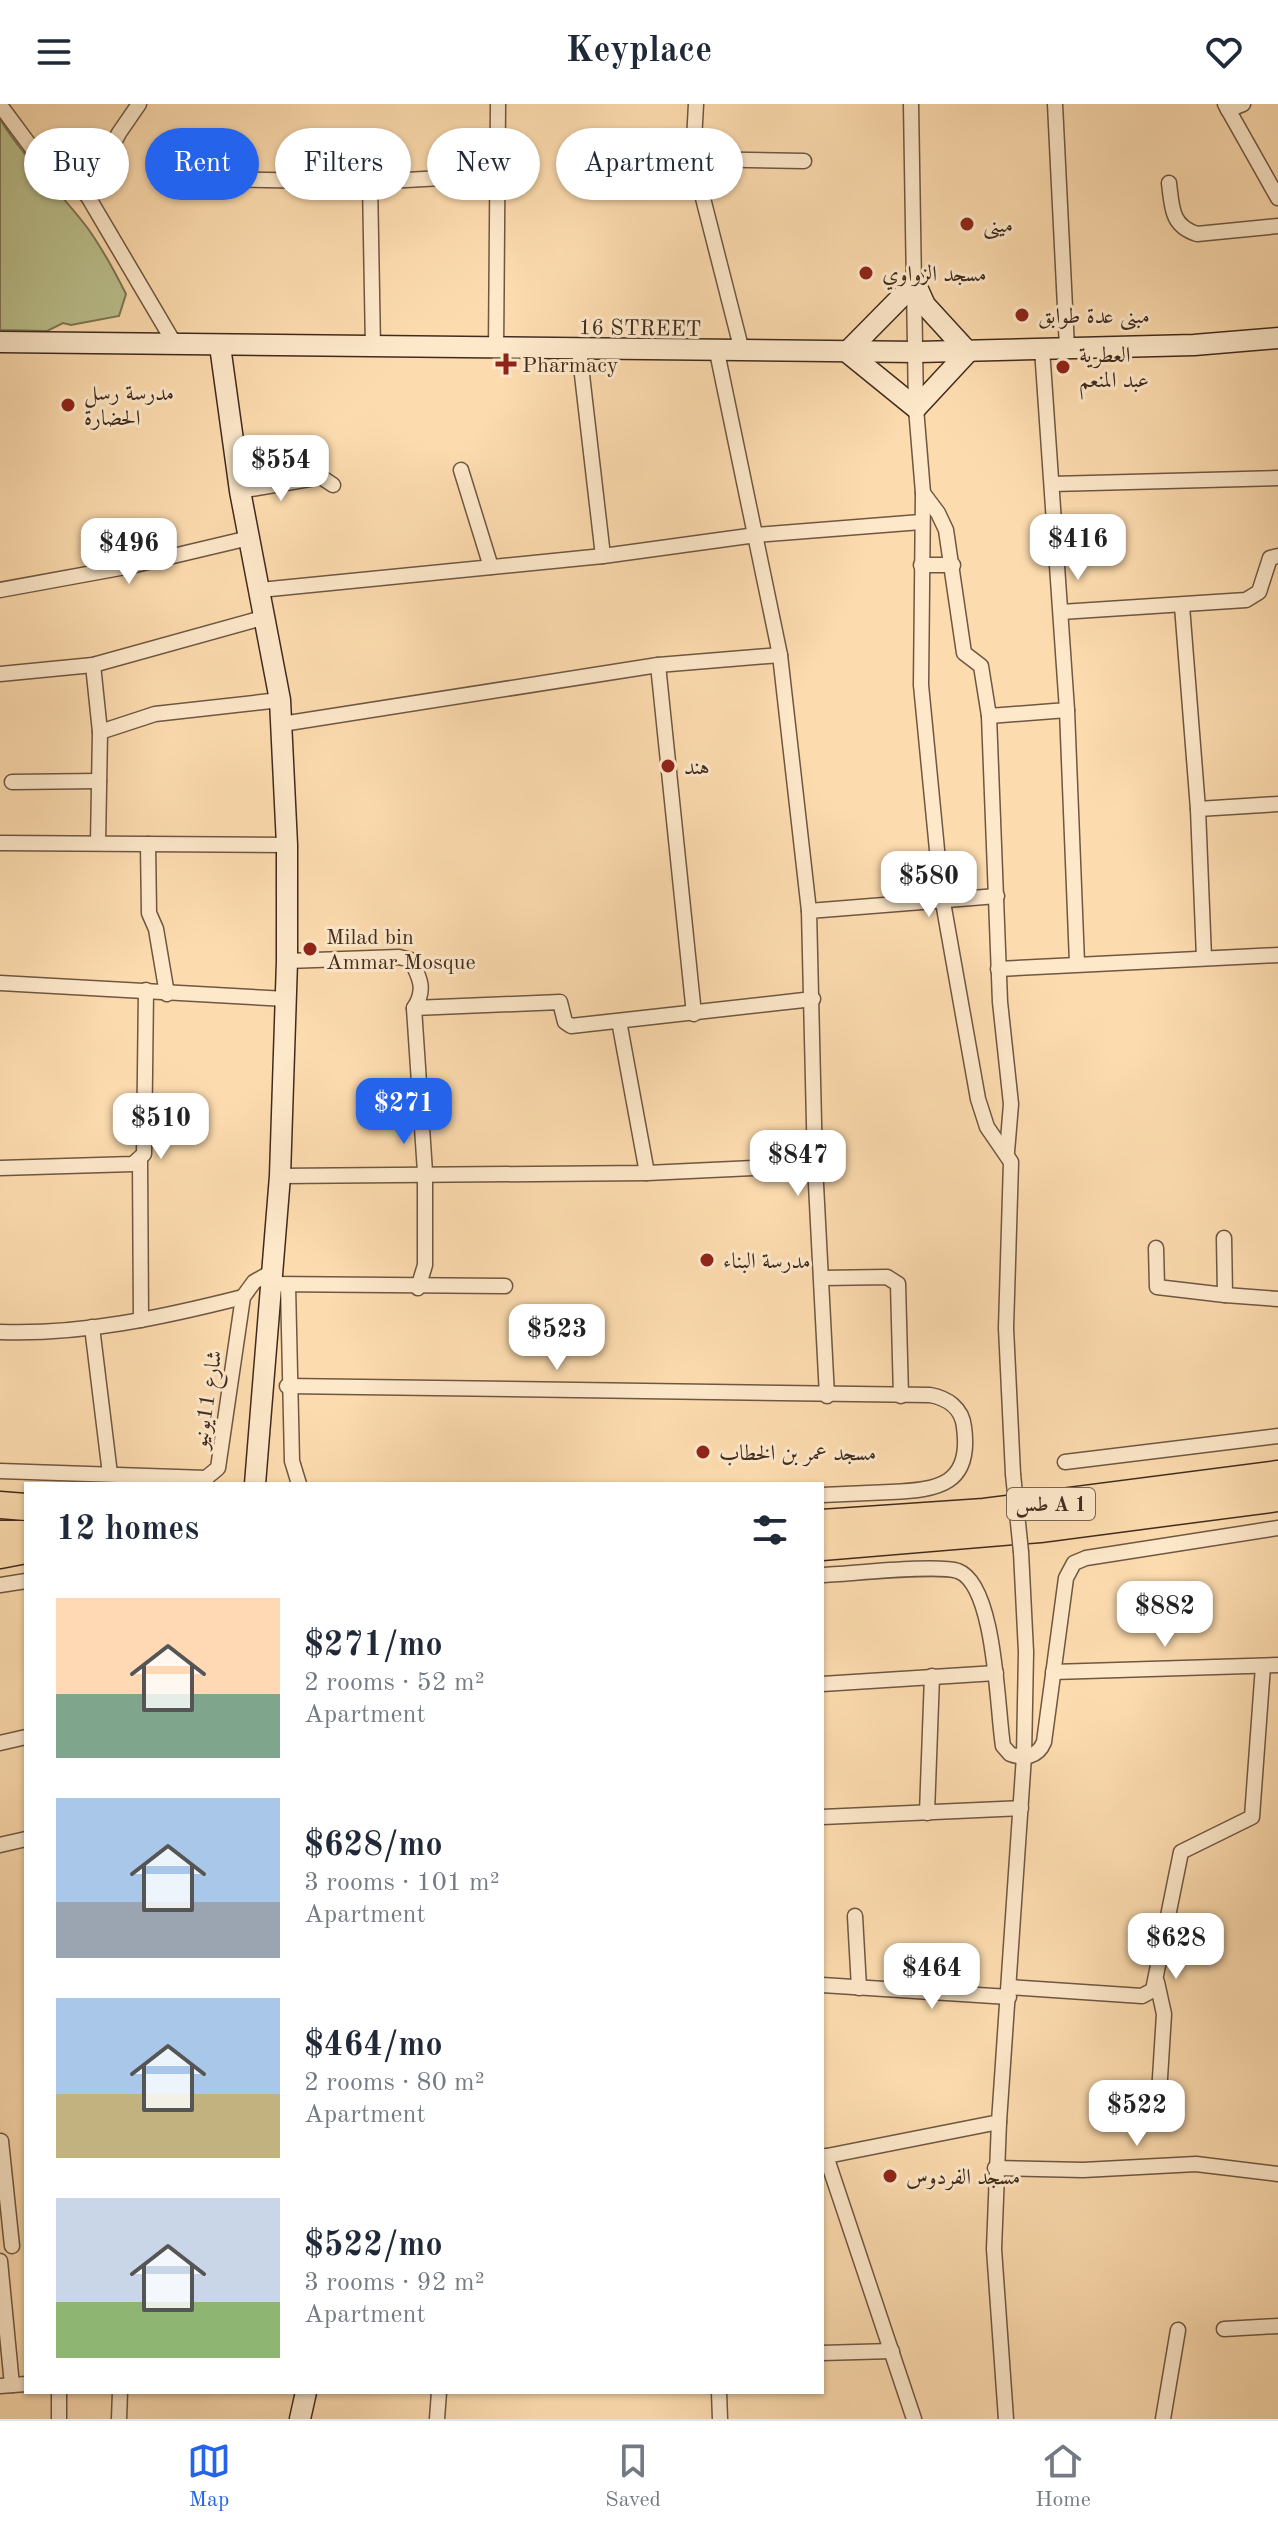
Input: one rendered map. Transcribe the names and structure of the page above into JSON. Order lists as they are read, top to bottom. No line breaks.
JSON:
{"streets":{"highway":["طس A 1"],"street":["16 STREET","شارع 11يونيو"]},"places":{"other":["مينى","مسجد الزواوي","مبنى عدة طوابق","العطرية عبد المنعم","مدرسة رسل الحضارة","هند","Milad bin Ammar Mosque","مدرسة البناء","مسجد عمر بن الخطاب","مسجد الفردوس"],"health":["Pharmacy"]},"page":{"header":"Keyplace","chip":["Buy","Rent","Filters","New","Apartment"],"price":["$554","$416","$496","$580","$271","$510","$847","$523","$882","$628","$464","$522"],"heading":"12 homes","list":[{"name":"$271/mo","note":"2 rooms · 52 m² · Apartment"},{"name":"$628/mo","note":"3 rooms · 101 m² · Apartment"},{"name":"$464/mo","note":"2 rooms · 80 m² · Apartment"},{"name":"$522/mo","note":"3 rooms · 92 m² · Apartment"}],"tabs":["Map","Saved","Home"]}}
